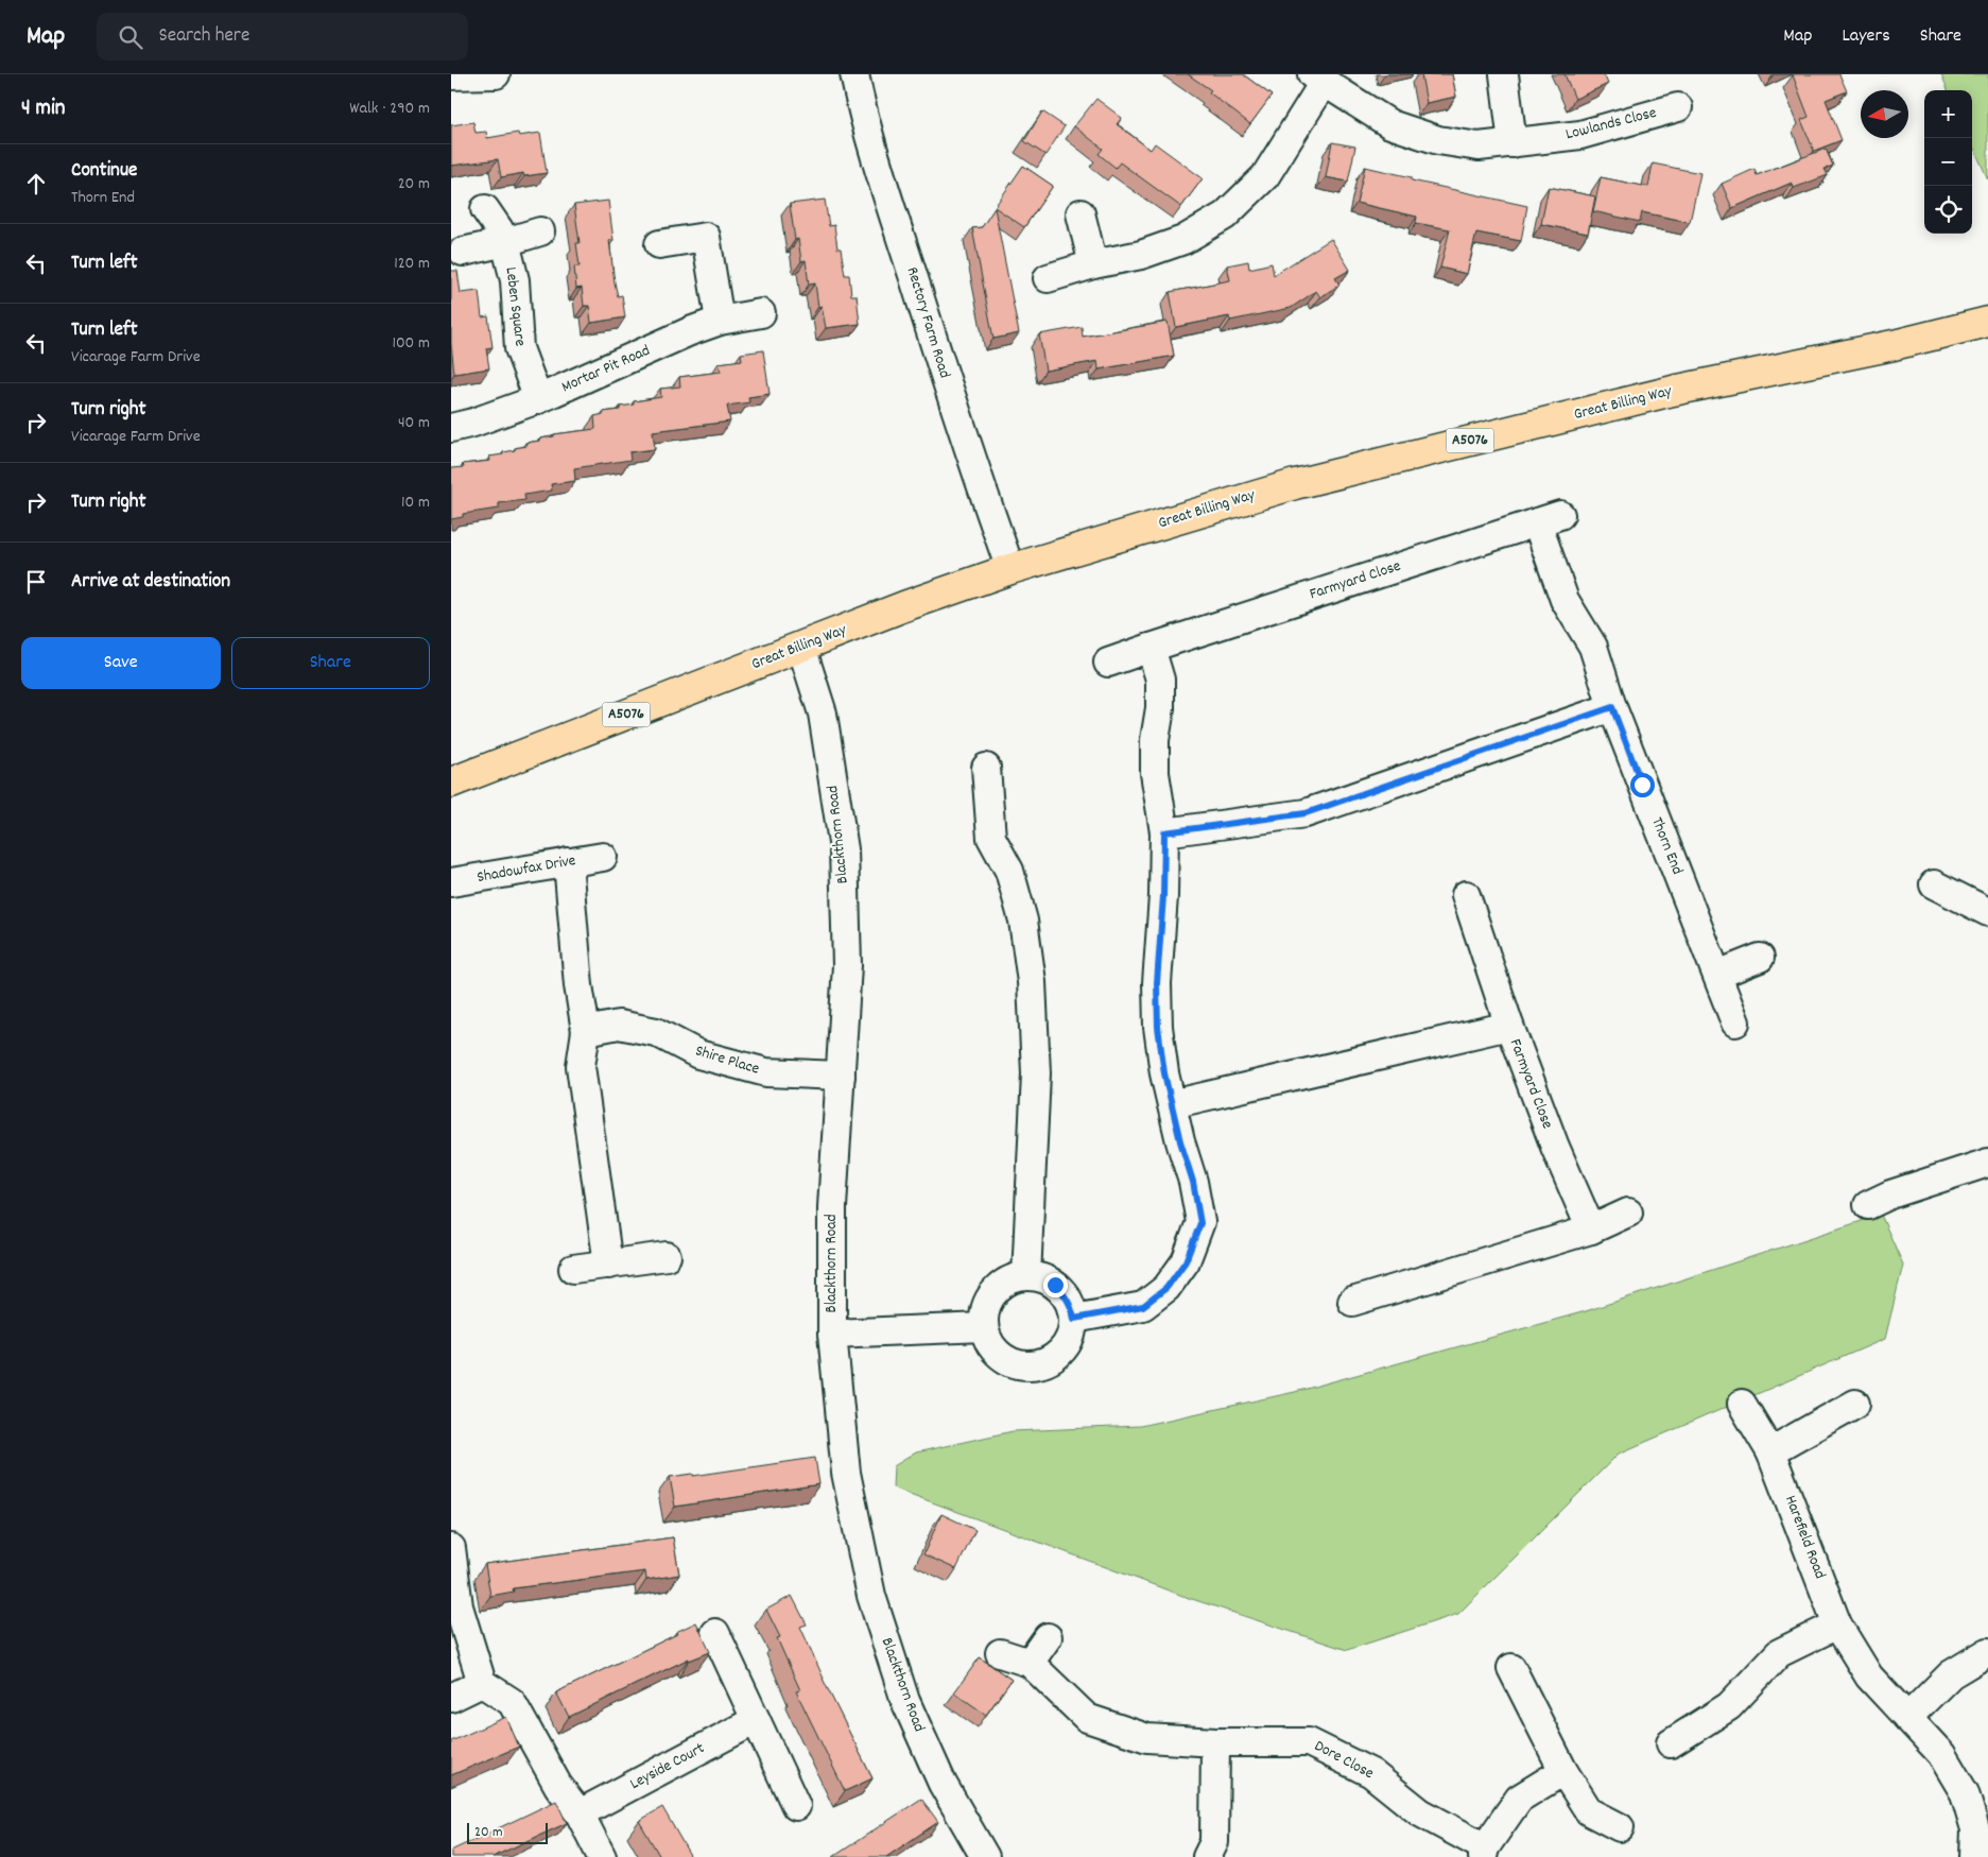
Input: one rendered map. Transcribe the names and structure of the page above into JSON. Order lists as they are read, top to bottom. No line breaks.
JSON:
{"streets":{"main road":["Great Billing Way","A5076"],"street":["Lowlands Close","Leben Square","Rectory Farm Road","Mortar Pit Road","Farmyard Close","Blackthorn Road","Thorn End","Shadowfax Drive","Shire Place","Harefield Road","Dore Close","Leyside Court"]},"crossings":[["Leben Square","Mortar Pit Road"],["Rectory Farm Road","Great Billing Way"],["Great Billing Way","Blackthorn Road"],["Farmyard Close","Thorn End"],["Blackthorn Road","Shire Place"]],"scale_bar":"20 m","north":"left","page":{"header":"Map","search":"Search here","nav":["Map","Layers","Share"],"heading":["4 min","Walk · 290 m"],"map_buttons":["+","−"],"list":[["Continue","Thorn End","20 m"],["Turn left","120 m"],["Turn left","Vicarage Farm Drive","100 m"],["Turn right","Vicarage Farm Drive","40 m"],["Turn right","10 m"],"Arrive at destination"],"buttons":["Save","Share"],"scale":"20 m"}}
